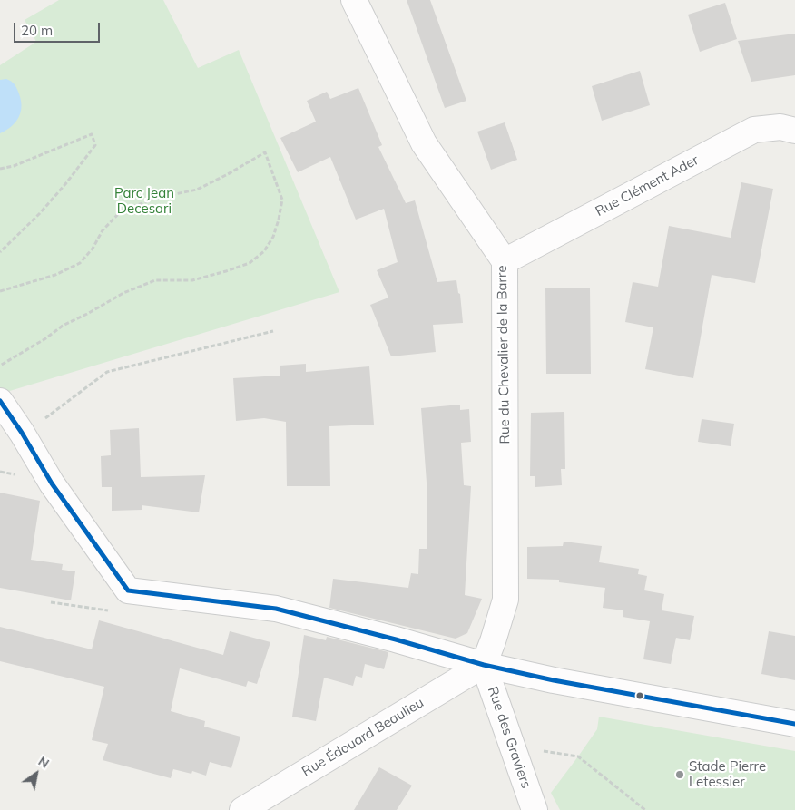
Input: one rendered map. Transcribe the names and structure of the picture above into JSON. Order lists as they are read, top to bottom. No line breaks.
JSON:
{"streets":{"street":["Rue Clément Ader","Rue du Chevalier de la Barre","Rue Édouard Beaulieu","Rue des Graviers"]},"crossings":[["Rue Clément Ader","Rue du Chevalier de la Barre"],["Rue du Chevalier de la Barre","Rue Édouard Beaulieu"],["Rue du Chevalier de la Barre","Rue des Graviers"],["Rue Édouard Beaulieu","Rue des Graviers"]],"parks":["Parc Jean Decesari"],"places":["Stade Pierre Letessier"],"scale_bar":"20 m","north":"top right"}
